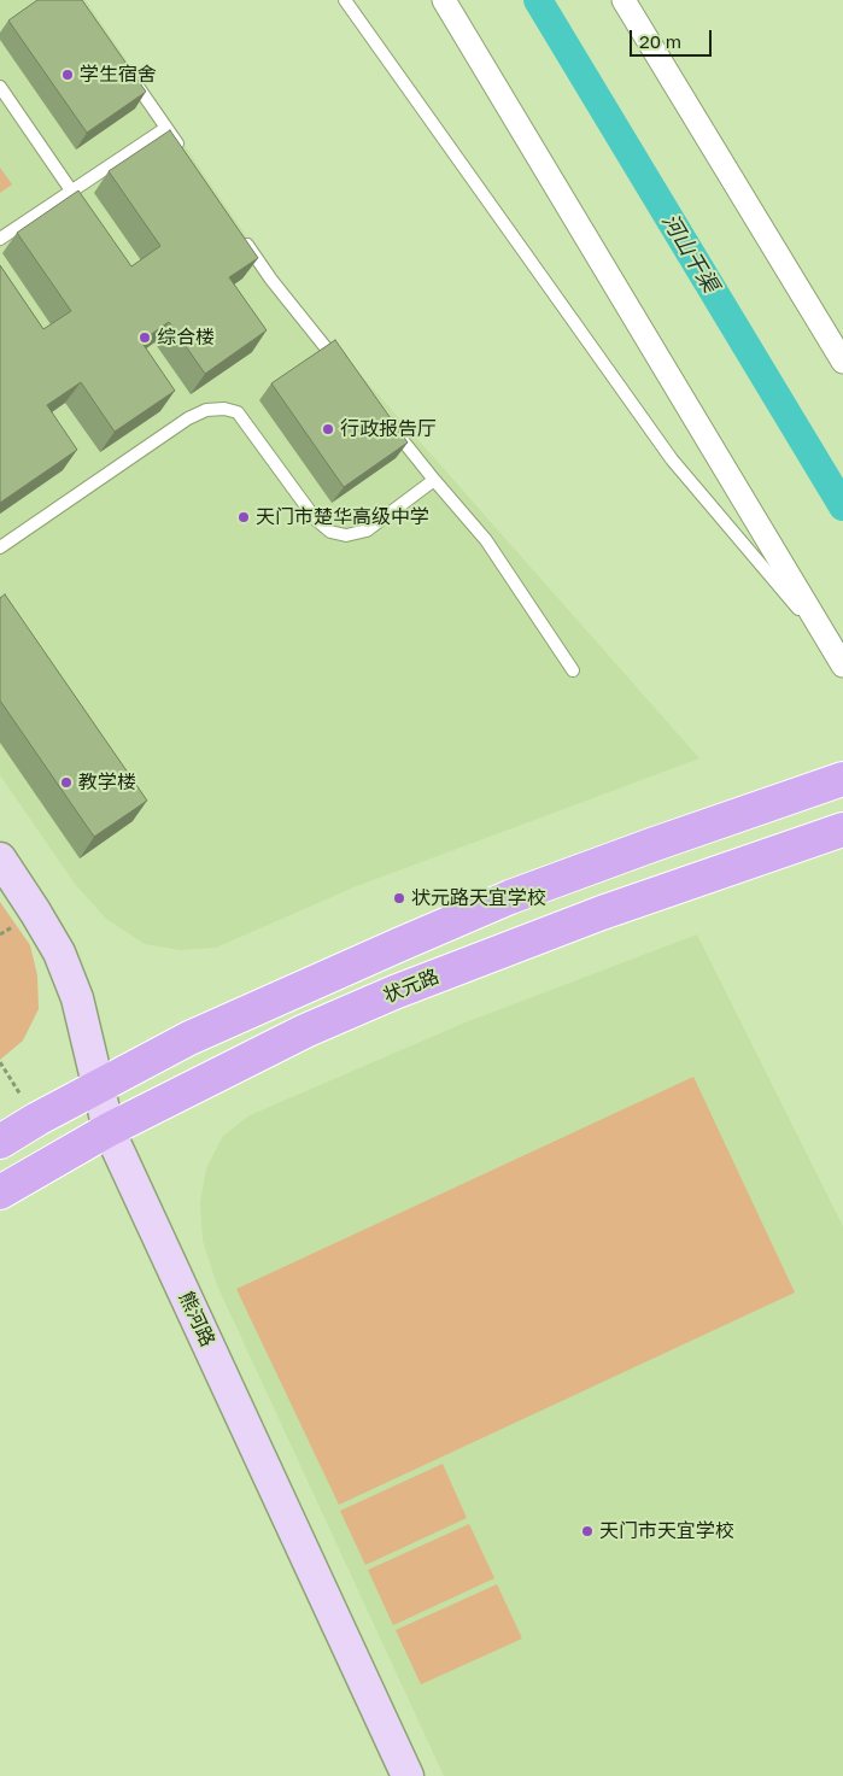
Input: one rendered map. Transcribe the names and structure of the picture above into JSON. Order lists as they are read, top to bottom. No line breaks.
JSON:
{"streets":{"main road":["状元路"],"street":["熊河路"]},"crossings":[["状元路","熊河路"]],"water":["河山干渠"],"places":["学生宿舍","综合楼","行政报告厅","天门市楚华高级中学","教学楼","状元路天宜学校","天门市天宜学校"],"scale_bar":"20 m"}
